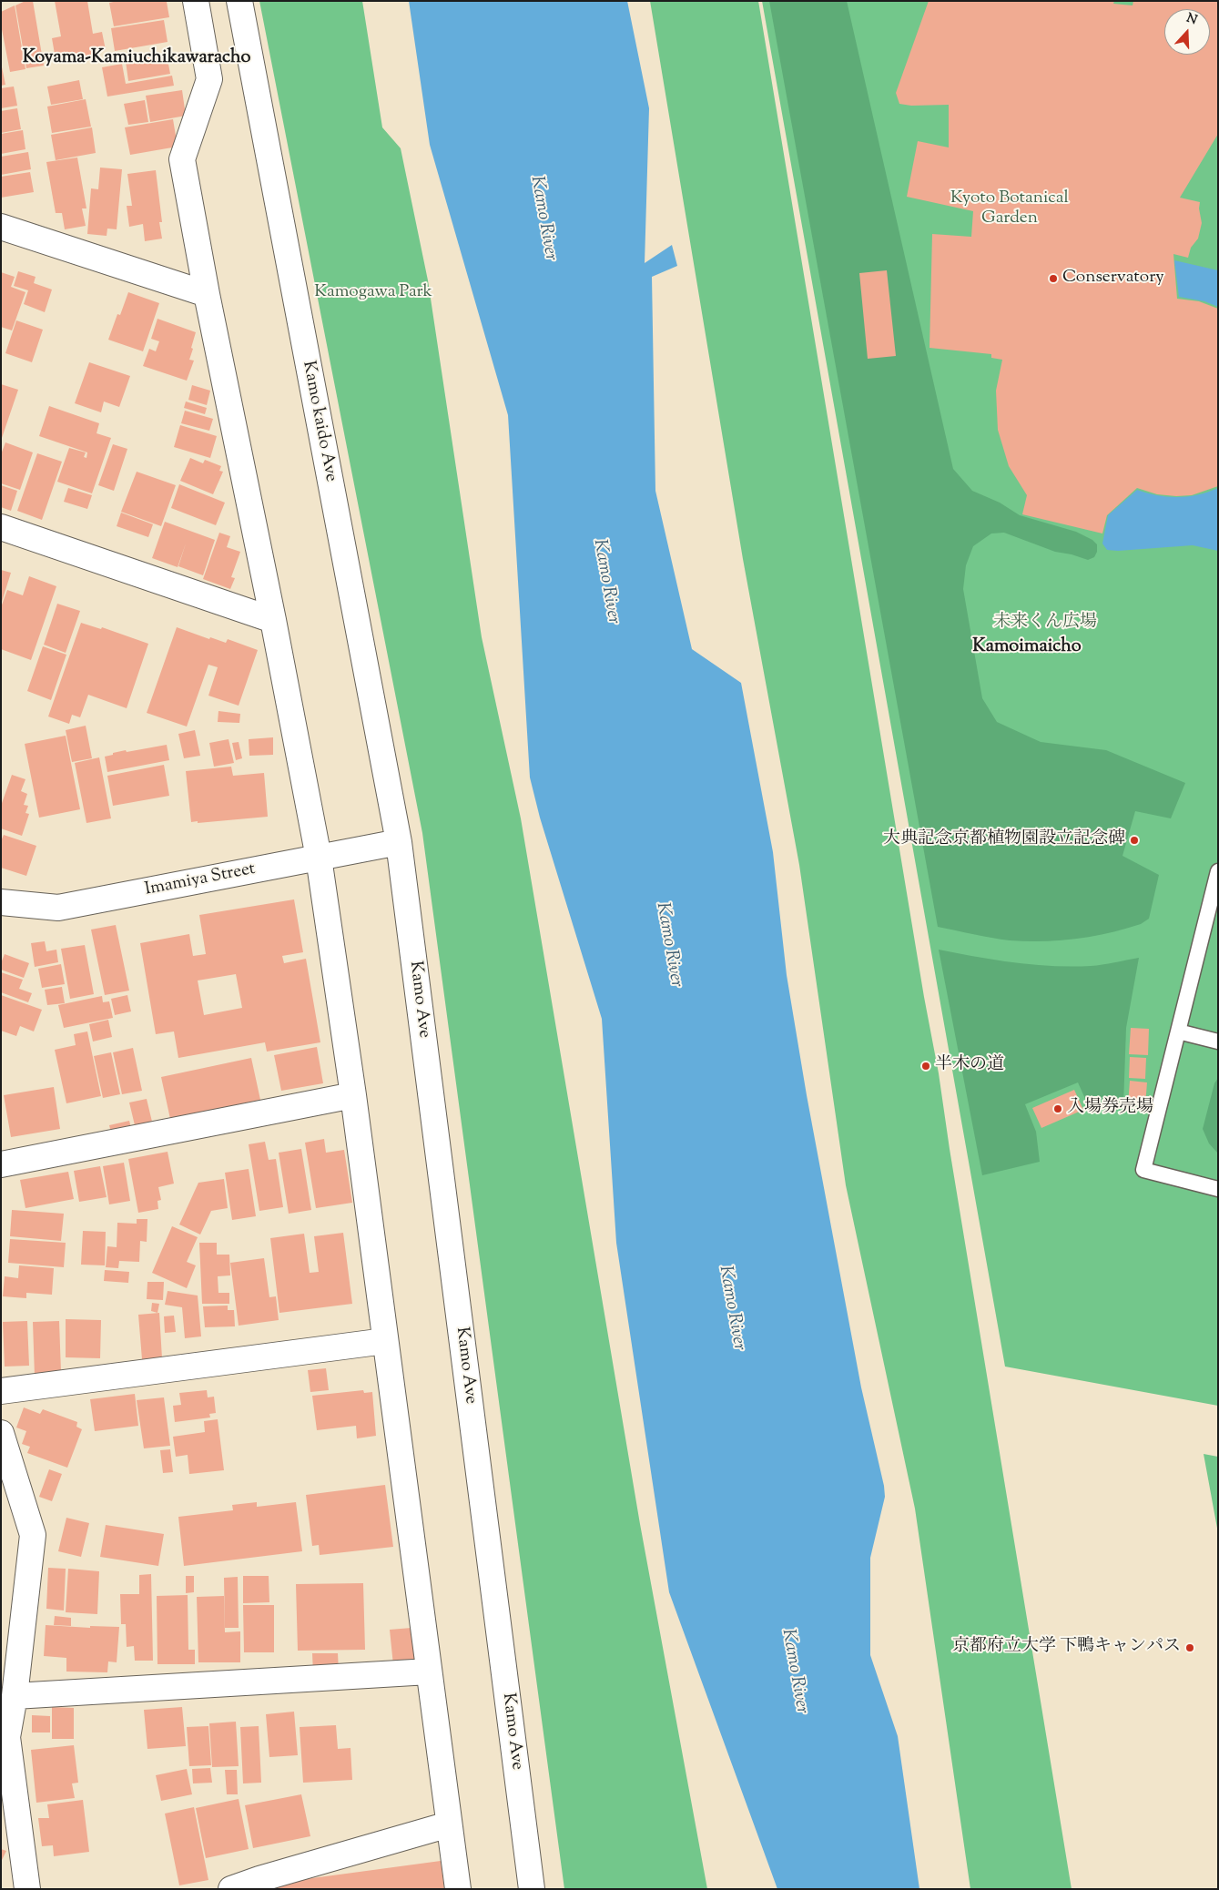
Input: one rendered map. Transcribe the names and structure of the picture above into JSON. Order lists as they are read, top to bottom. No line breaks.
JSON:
{"streets":{"street":["Kamo kaido Ave","Imamiya Street","Kamo Ave"]},"crossings":[["Kamo kaido Ave","Imamiya Street"],["Kamo kaido Ave","Kamo Ave"],["Imamiya Street","Kamo Ave"]],"districts":["Koyama-Kamiuchikawaracho","Kamoimaicho"],"water":["Kamo River"],"parks":["Kyoto Botanical Garden","Kamogawa Park","未来くん広場"],"places":["Conservatory","大典記念京都植物園設立記念碑","半木の道","入場券売場","京都府立大学 下鴨キャンパス"],"north":"top"}
